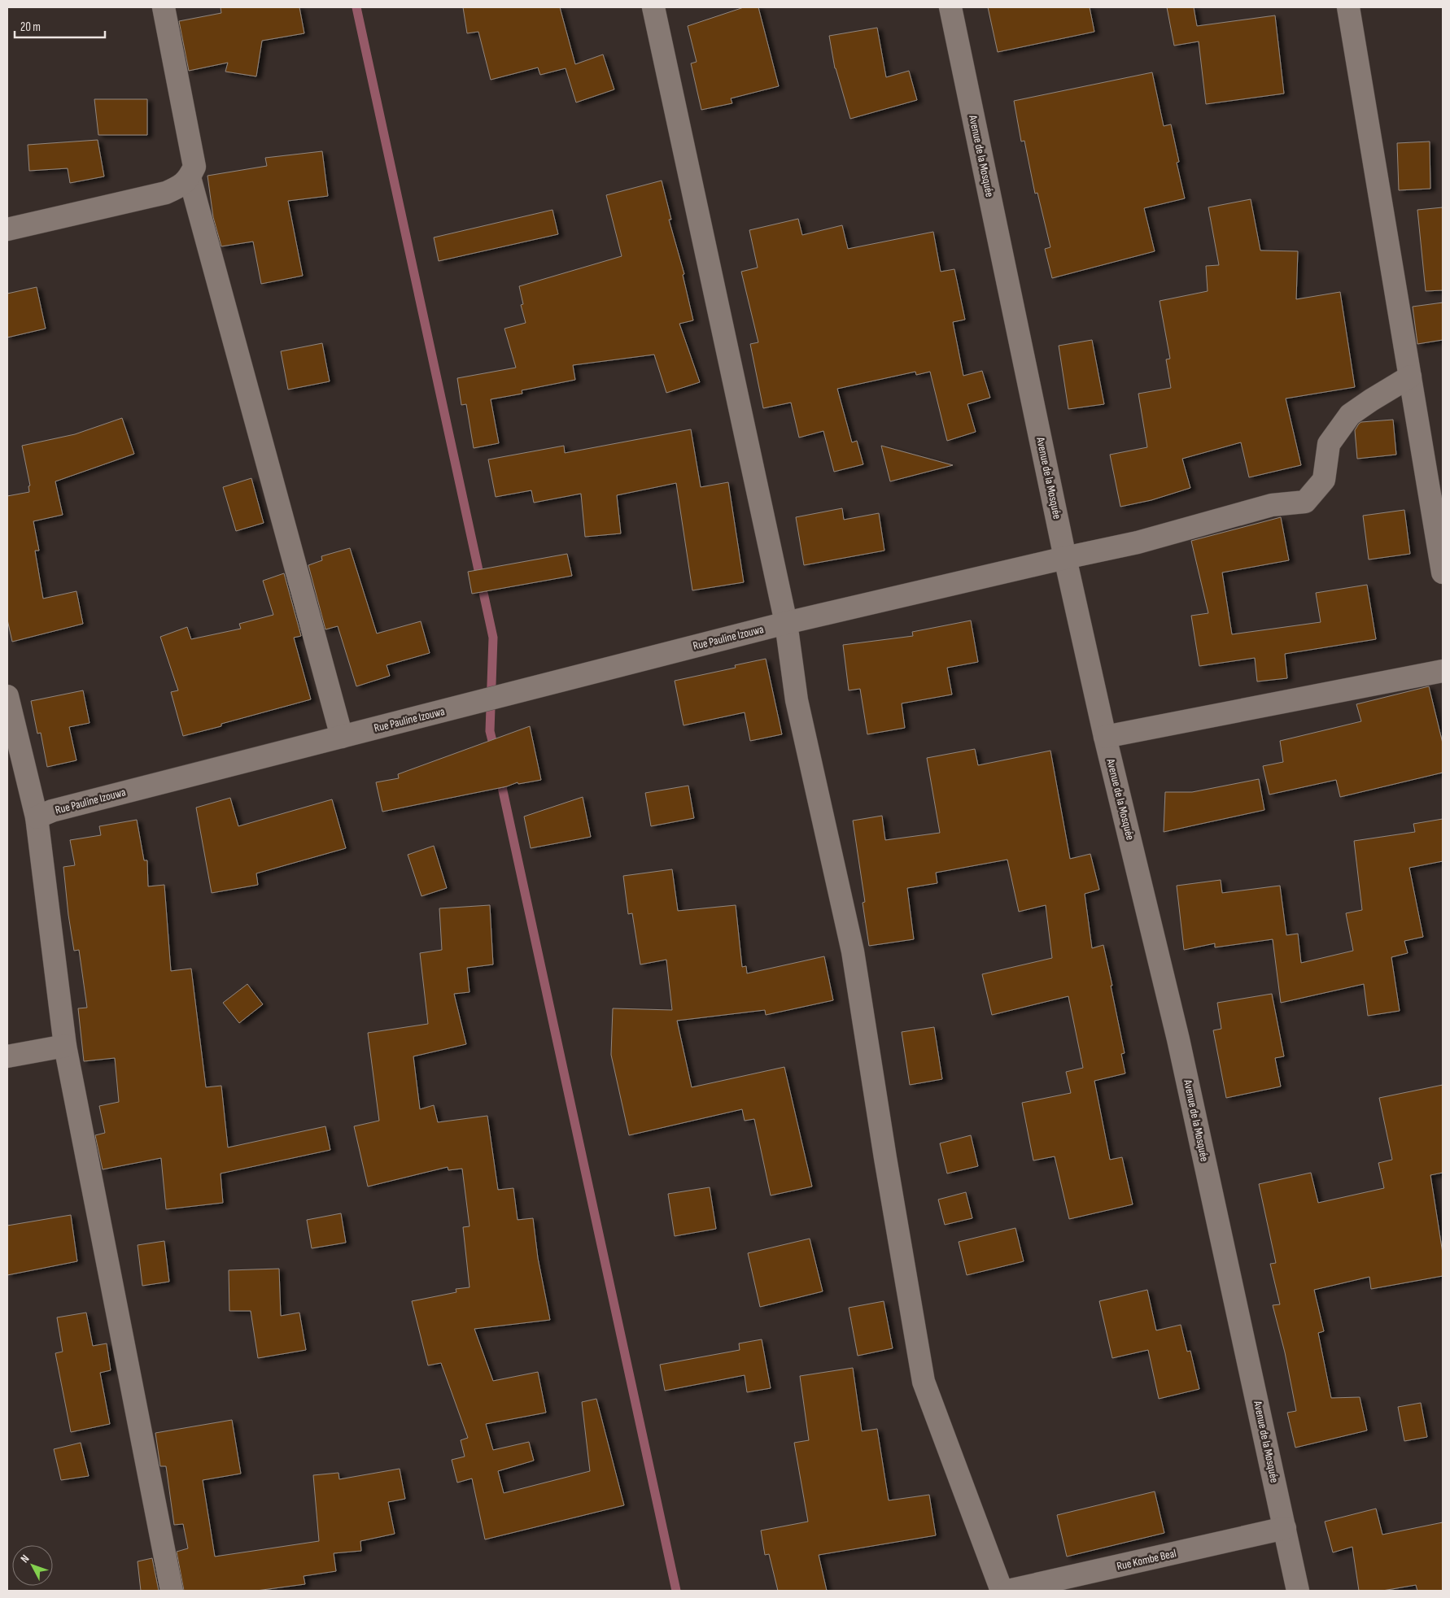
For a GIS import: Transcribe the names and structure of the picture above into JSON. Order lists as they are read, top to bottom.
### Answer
{
  "streets": {
    "street": ["Avenue de la Mosquée", "Rue Pauline Izouwa", "Rue Kombe Beal"]
  },
  "crossings": [
    ["Avenue de la Mosquée", "Rue Pauline Izouwa"],
    ["Avenue de la Mosquée", "Rue Kombe Beal"]
  ],
  "scale_bar": "20 m",
  "north": "top left"
}
